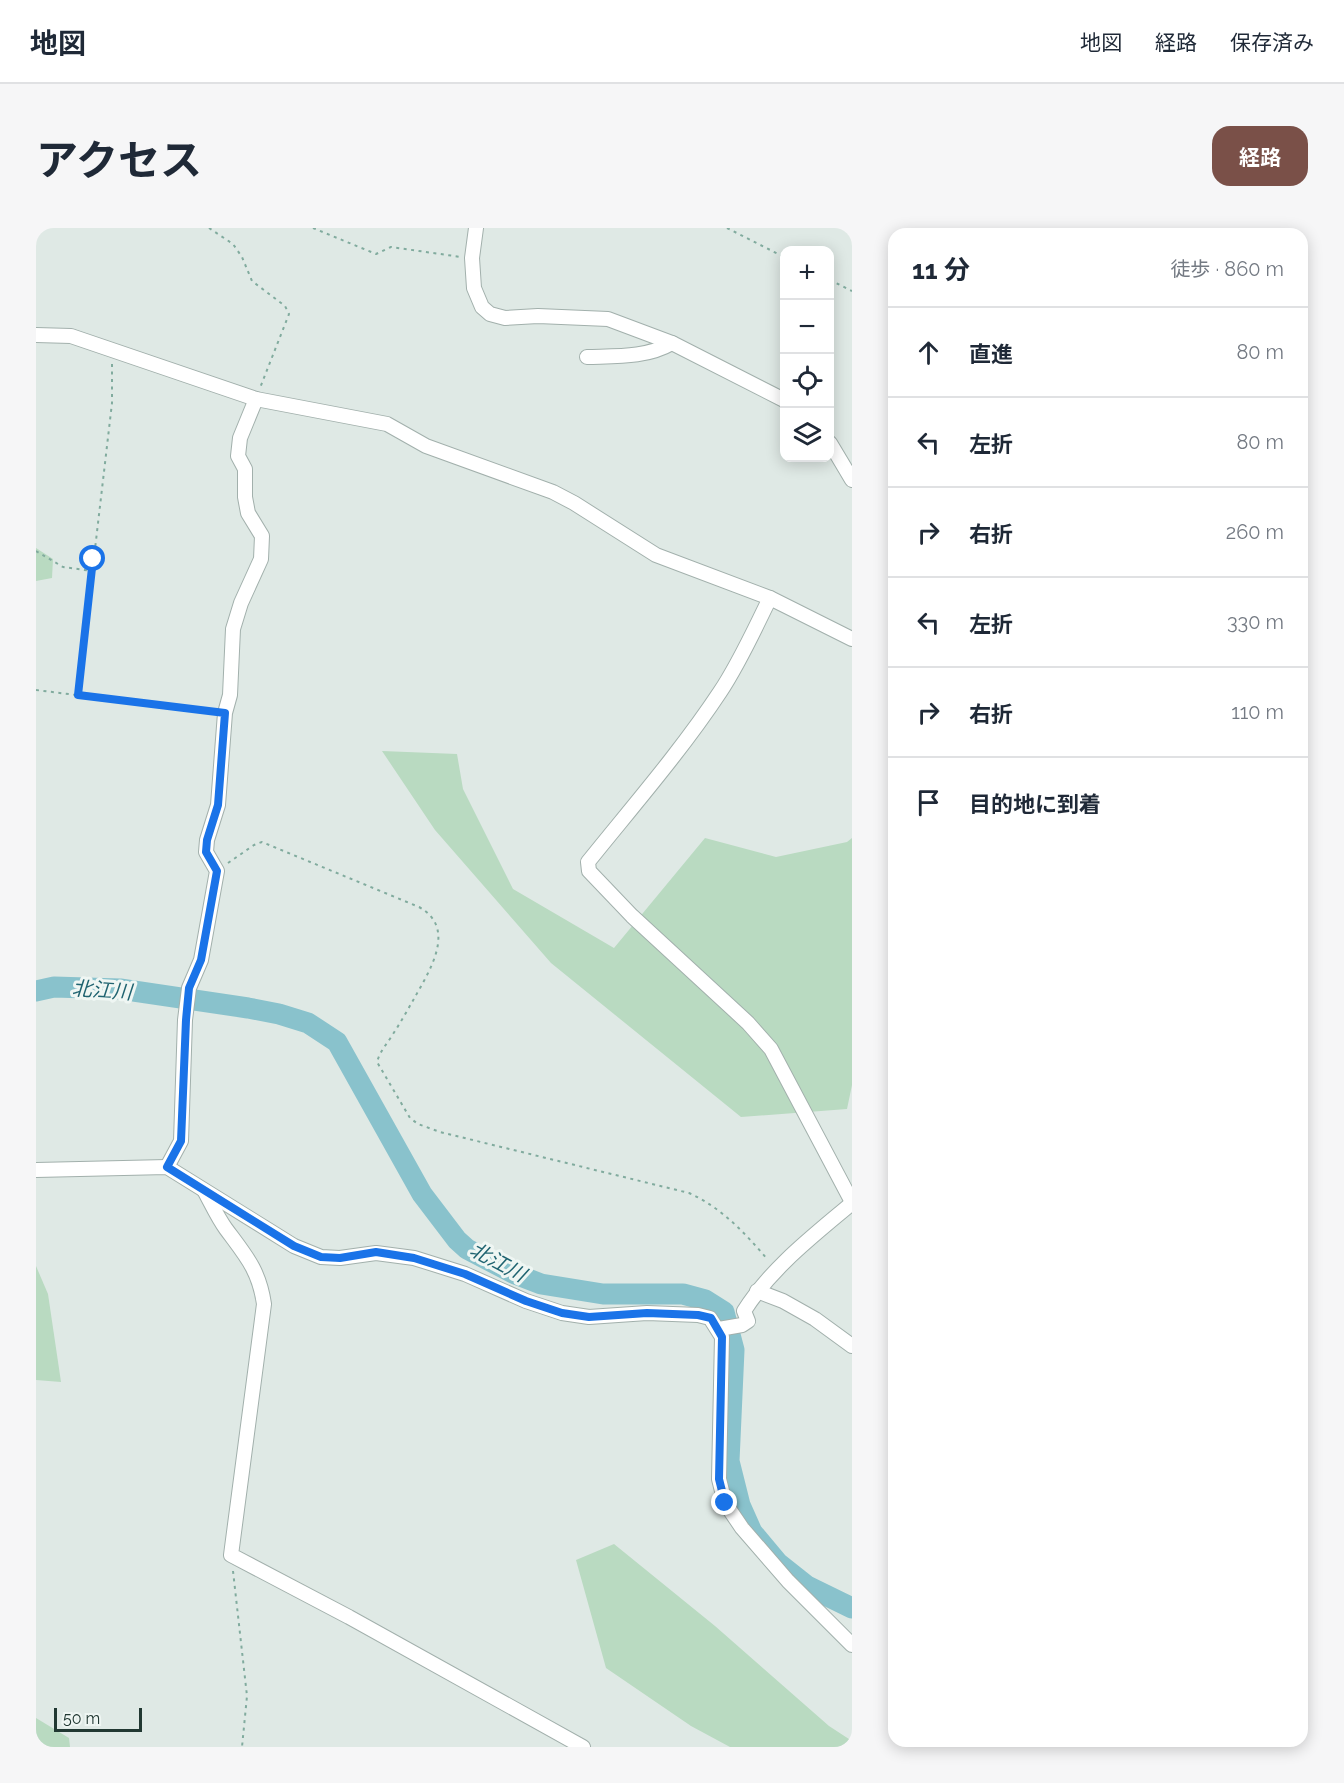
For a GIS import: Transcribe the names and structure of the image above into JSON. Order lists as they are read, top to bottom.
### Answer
{
  "water": ["北江川"],
  "scale_bar": "50 m",
  "page": {
    "header": "地図",
    "nav": ["地図", "経路", "保存済み"],
    "title": "アクセス",
    "buttons": "経路",
    "heading": ["11 分", "徒歩 · 860 m"],
    "map_buttons": ["+", "−"],
    "list": [
      ["直進", "80 m"],
      ["左折", "80 m"],
      ["右折", "260 m"],
      ["左折", "330 m"],
      ["右折", "110 m"],
      "目的地に到着"
    ],
    "scale": "50 m"
  }
}
